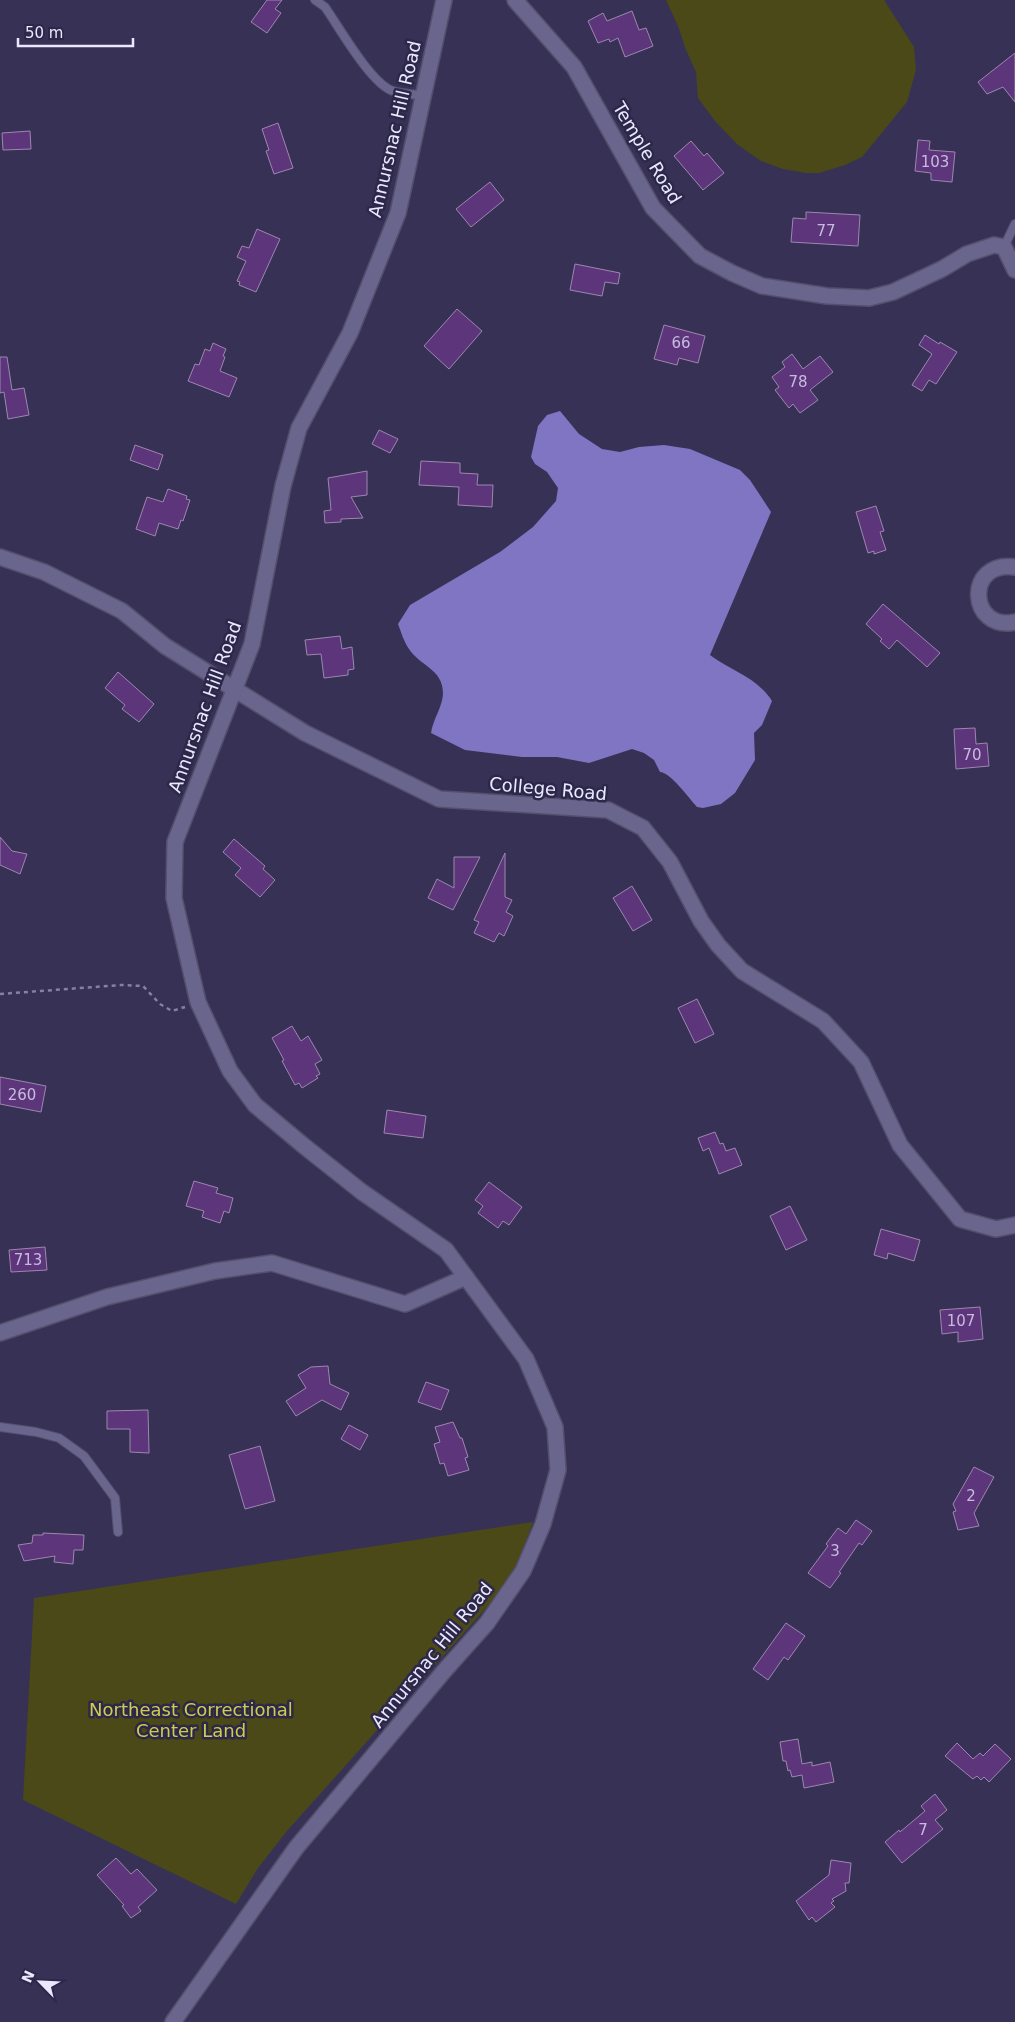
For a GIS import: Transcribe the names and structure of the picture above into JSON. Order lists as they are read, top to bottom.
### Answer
{
  "streets": {
    "street": ["Annursnac Hill Road", "Temple Road", "College Road"]
  },
  "crossings": [
    ["Annursnac Hill Road", "College Road"]
  ],
  "parks": ["Northeast Correctional Center Land"],
  "house_numbers": [
    "103",
    "77",
    "66",
    "78",
    "70",
    "260",
    "713",
    "107",
    "2",
    "3",
    "7"
  ],
  "scale_bar": "50 m",
  "north": "top left"
}
